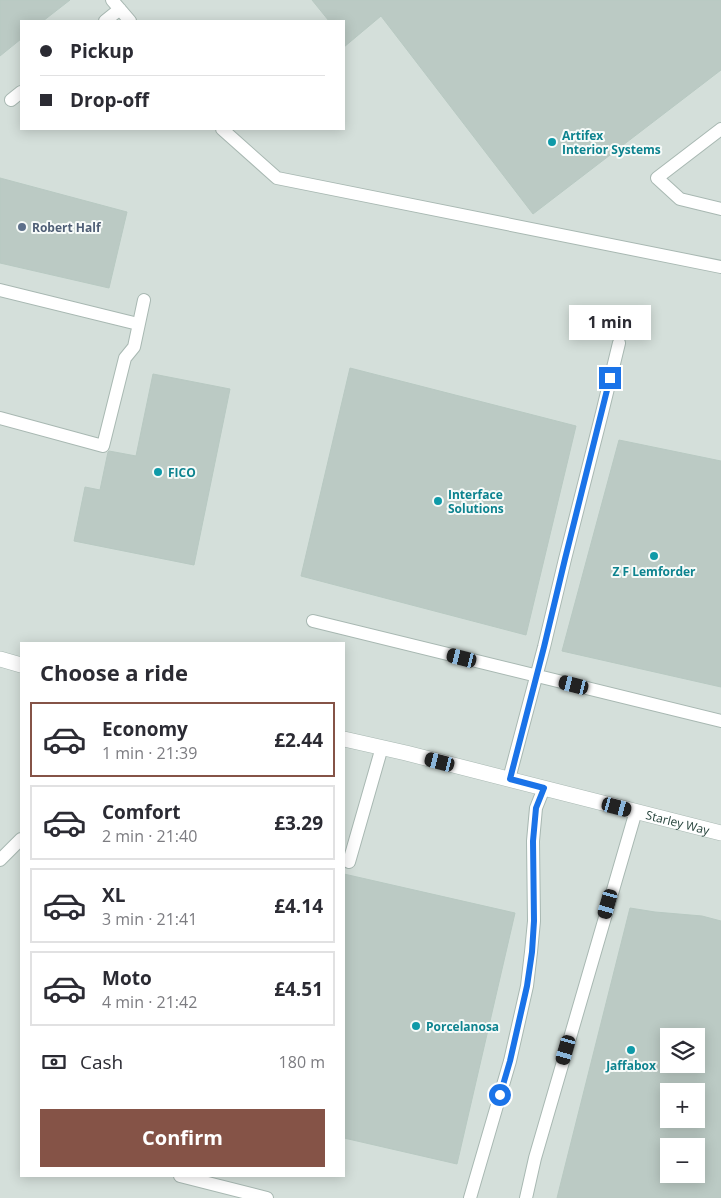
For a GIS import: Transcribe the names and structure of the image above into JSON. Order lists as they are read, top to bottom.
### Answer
{
  "streets": {
    "street": ["Starley Way"]
  },
  "places": [
    "Artifex Interior Systems",
    "Robert Half",
    "FICO",
    "Interface Solutions",
    "Z F Lemforder",
    "Porcelanosa",
    "Jaffabox"
  ],
  "page": {
    "banner": ["Pickup", "Drop-off"],
    "bubble": "1 min",
    "heading": "Choose a ride",
    "list": [
      {
        "name": "Economy",
        "note": "1 min · 21:39",
        "value": "£2.44"
      },
      {
        "name": "Comfort",
        "note": "2 min · 21:40",
        "value": "£3.29"
      },
      {
        "name": "XL",
        "note": "3 min · 21:41",
        "value": "£4.14"
      },
      {
        "name": "Moto",
        "note": "4 min · 21:42",
        "value": "£4.51"
      }
    ],
    "map_buttons": ["+", "−"],
    "pay": ["Cash", "180 m"],
    "buttons": "Confirm"
  }
}
